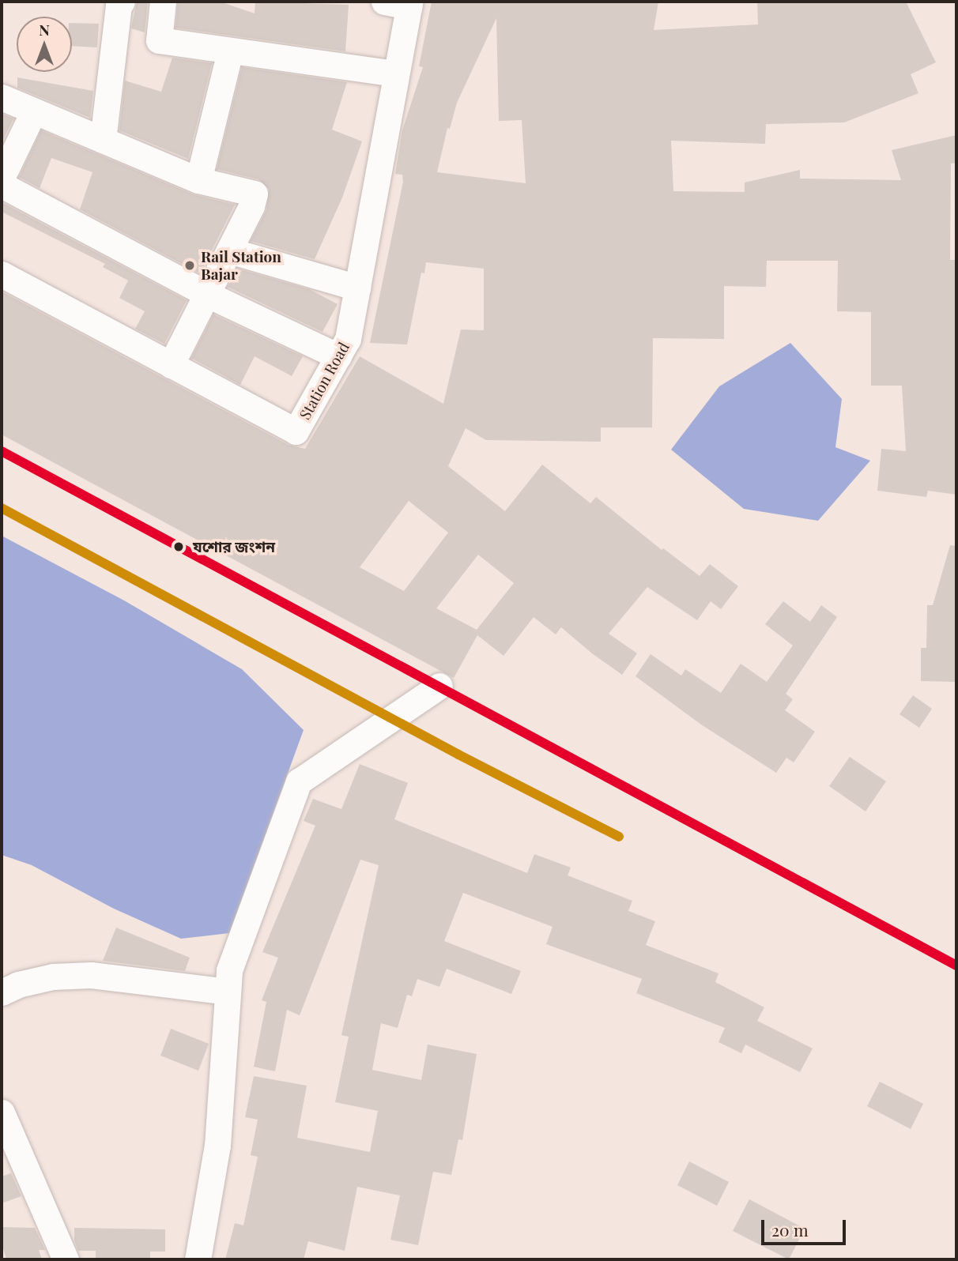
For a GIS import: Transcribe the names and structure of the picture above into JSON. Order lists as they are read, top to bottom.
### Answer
{
  "streets": {
    "street": ["Station Road"]
  },
  "places": ["Rail Station Bajar", "যশোর জংশন"],
  "scale_bar": "20 m",
  "north": "top"
}
